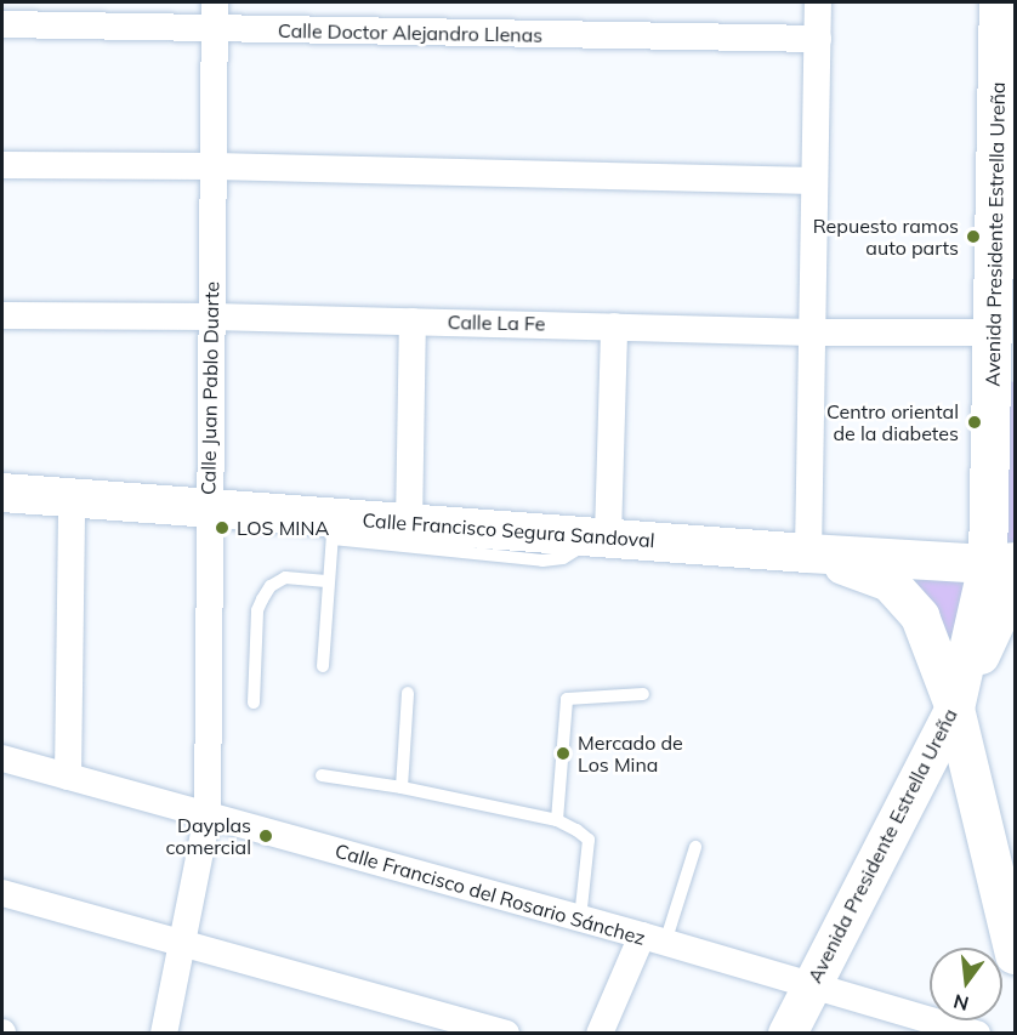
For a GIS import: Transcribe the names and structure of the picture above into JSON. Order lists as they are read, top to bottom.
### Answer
{
  "streets": {
    "main road": ["Avenida Presidente Estrella Ureña", "Calle Francisco Segura Sandoval"],
    "street": [
      "Calle Doctor Alejandro Llenas",
      "Calle La Fe",
      "Calle Juan Pablo Duarte",
      "Calle Francisco del Rosario Sánchez"
    ]
  },
  "crossings": [
    ["Calle Doctor Alejandro Llenas", "Calle Juan Pablo Duarte"],
    ["Avenida Presidente Estrella Ureña", "Calle La Fe"],
    ["Avenida Presidente Estrella Ureña", "Calle Francisco Segura Sandoval"],
    ["Avenida Presidente Estrella Ureña", "Calle Francisco del Rosario Sánchez"],
    ["Calle La Fe", "Calle Juan Pablo Duarte"],
    ["Calle Juan Pablo Duarte", "Calle Francisco Segura Sandoval"],
    ["Calle Juan Pablo Duarte", "Calle Francisco del Rosario Sánchez"]
  ],
  "places": [
    "Repuesto ramos auto parts",
    "Centro oriental de la diabetes",
    "LOS MINA",
    "Mercado de Los Mina",
    "Dayplas comercial"
  ],
  "north": "bottom"
}
